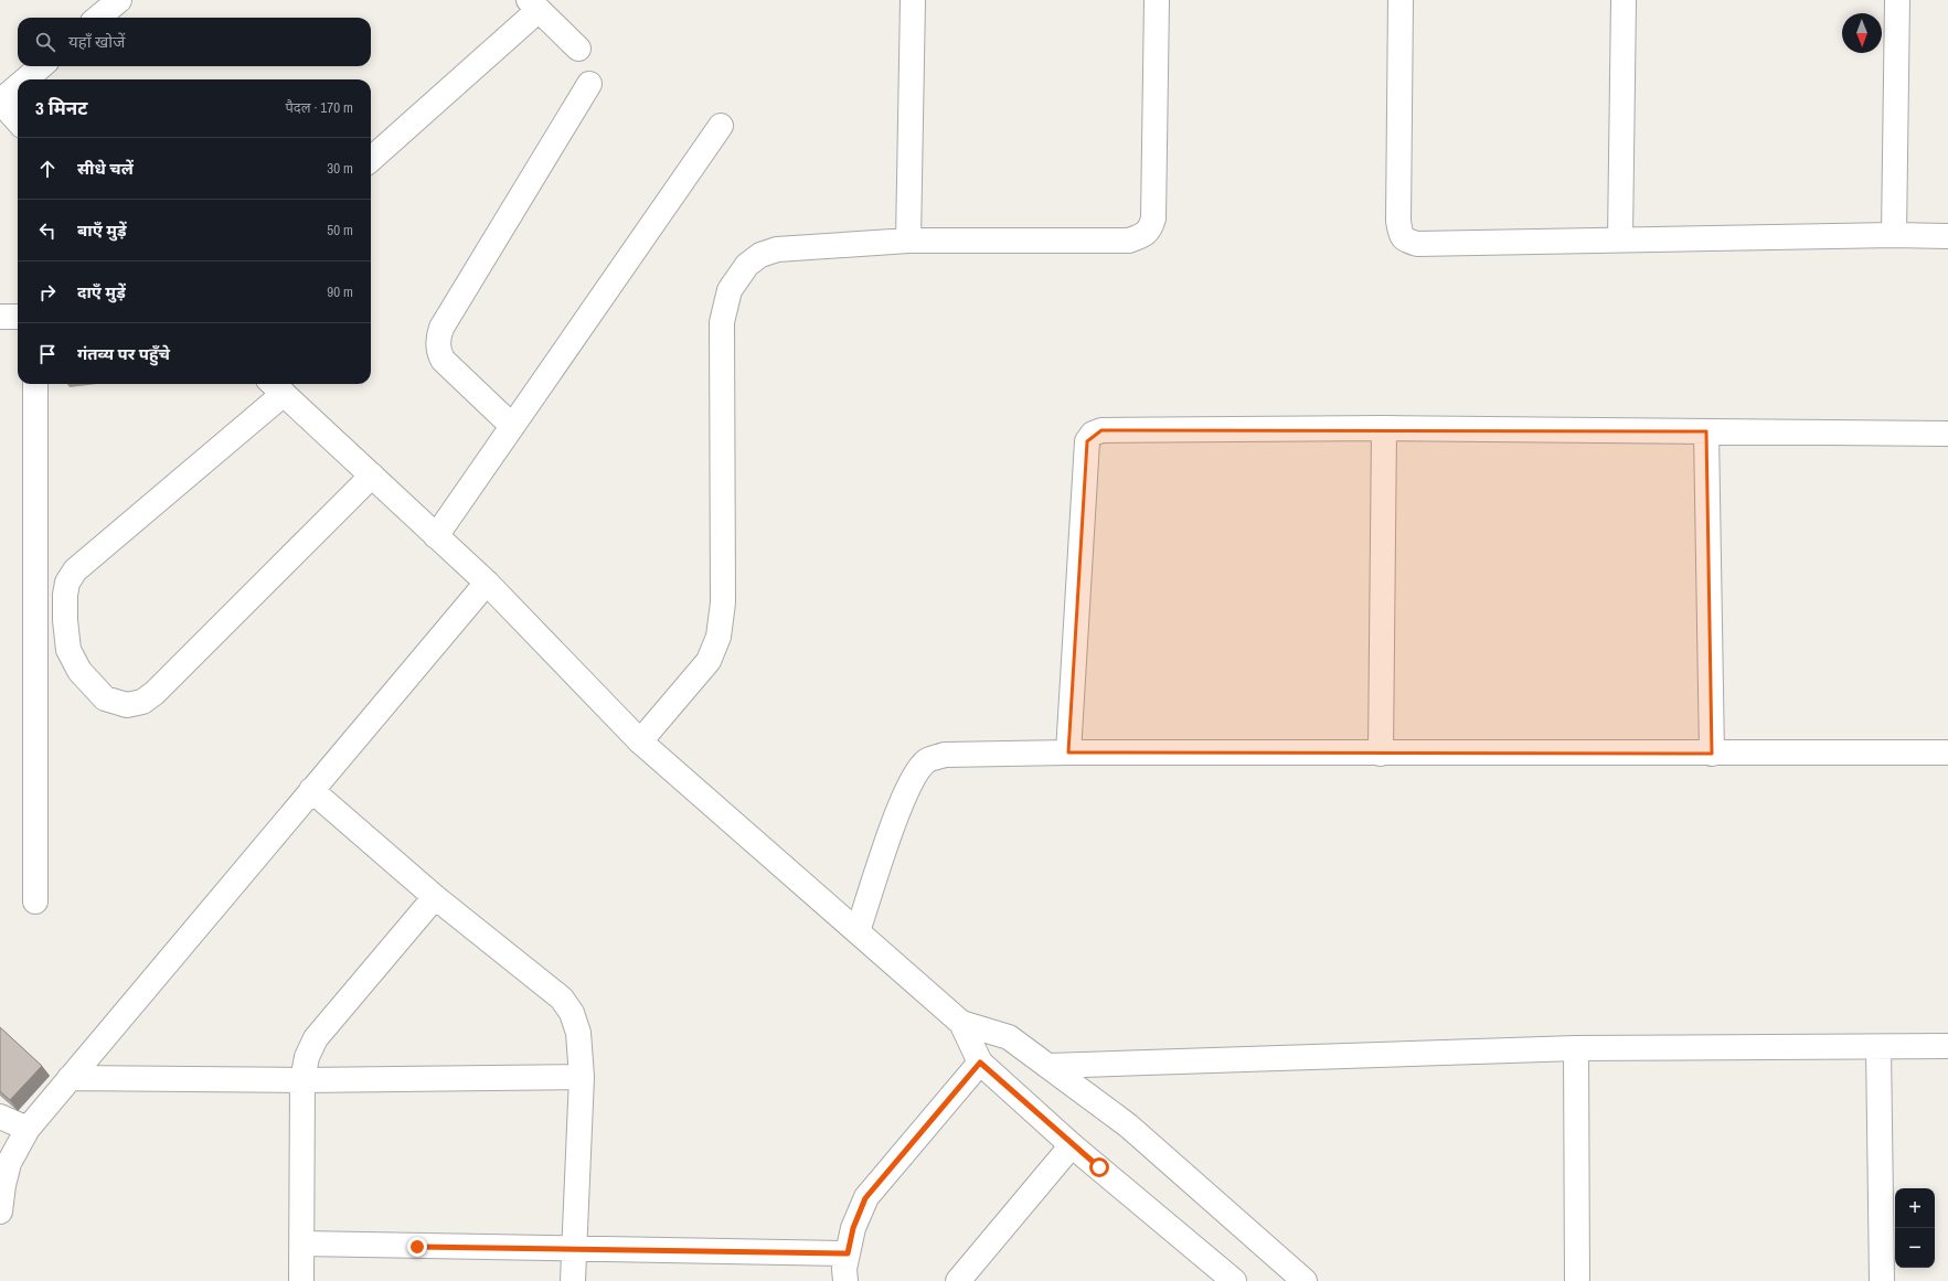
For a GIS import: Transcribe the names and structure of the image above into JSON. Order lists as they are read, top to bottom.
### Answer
{
  "north": "bottom",
  "page": {
    "search": "यहाँ खोजें",
    "heading": ["3 मिनट", "पैदल · 170 m"],
    "list": [
      ["सीधे चलें", "30 m"],
      ["बाएँ मुड़ें", "50 m"],
      ["दाएँ मुड़ें", "90 m"],
      "गंतव्य पर पहुँचे"
    ],
    "map_buttons": ["+", "−"]
  }
}
